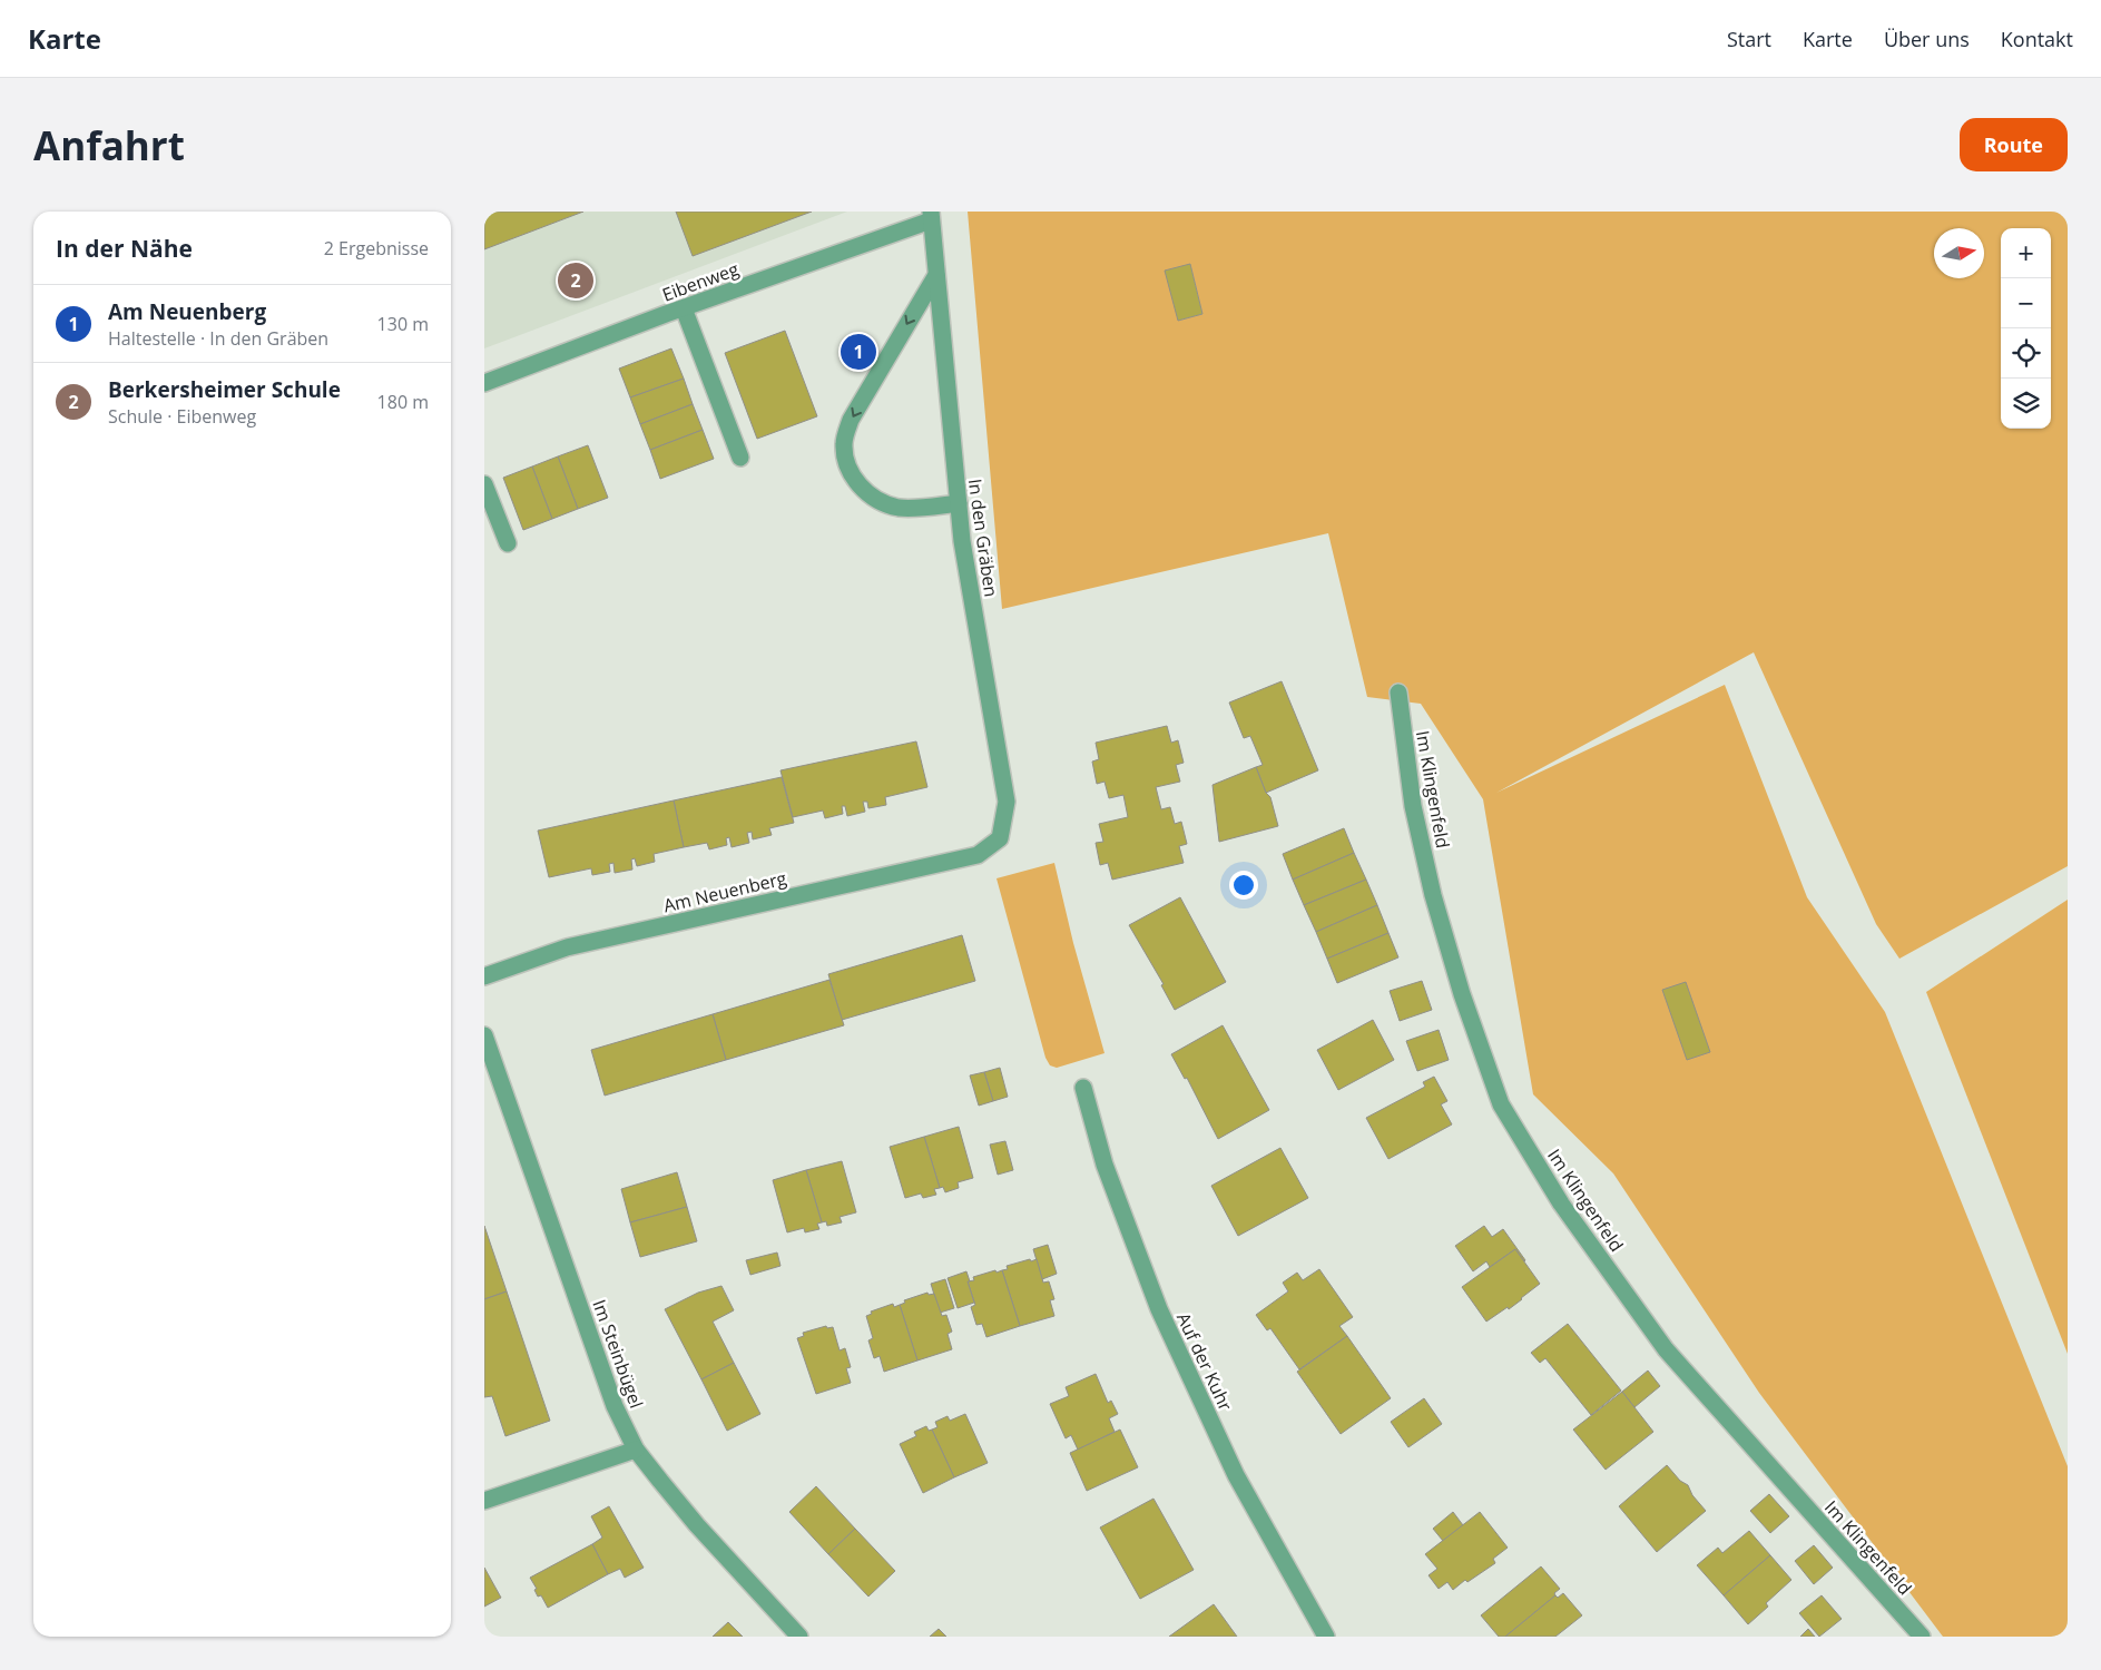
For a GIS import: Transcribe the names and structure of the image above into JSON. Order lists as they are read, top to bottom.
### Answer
{
  "streets": {
    "street": [
      "Eibenweg",
      "In den Gräben",
      "Im Klingenfeld",
      "Am Neuenberg",
      "Im Steinbügel",
      "Auf der Kuhr"
    ]
  },
  "crossings": [
    ["Eibenweg", "In den Gräben"],
    ["In den Gräben", "Am Neuenberg"]
  ],
  "north": "right",
  "page": {
    "header": "Karte",
    "nav": [
      "Start",
      "Karte",
      "Über uns",
      "Kontakt"
    ],
    "buttons": "Route",
    "title": "Anfahrt",
    "heading": ["In der Nähe", "2 Ergebnisse"],
    "map_buttons": ["+", "−"],
    "pins": ["2", "1"],
    "list": [
      {
        "mark": "1",
        "name": "Am Neuenberg",
        "note": "Haltestelle · In den Gräben",
        "value": "130 m"
      },
      {
        "mark": "2",
        "name": "Berkersheimer Schule",
        "note": "Schule · Eibenweg",
        "value": "180 m"
      }
    ]
  }
}
